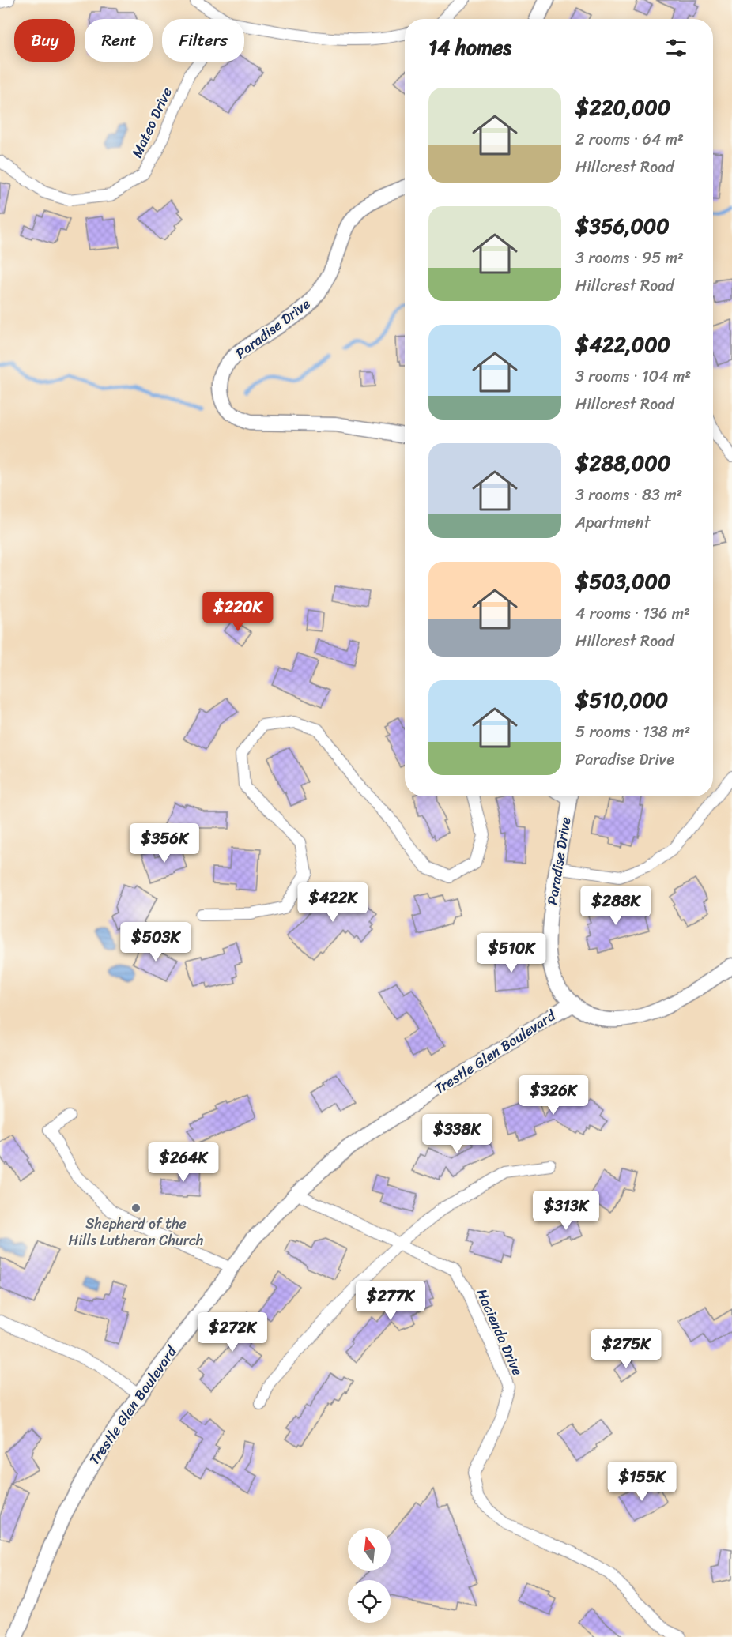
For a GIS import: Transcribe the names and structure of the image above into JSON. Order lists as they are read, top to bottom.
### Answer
{
  "streets": {
    "street": [
      "Mateo Drive",
      "Paradise Drive",
      "Trestle Glen Boulevard",
      "Hacienda Drive"
    ]
  },
  "crossings": [
    ["Paradise Drive", "Trestle Glen Boulevard"],
    ["Trestle Glen Boulevard", "Hacienda Drive"]
  ],
  "places": ["Shepherd of the Hills Lutheran Church"],
  "north": "top",
  "page": {
    "chip": ["Buy", "Rent", "Filters"],
    "heading": "14 homes",
    "list": [
      {
        "name": "$220,000",
        "note": "2 rooms · 64 m² · Hillcrest Road"
      },
      {
        "name": "$356,000",
        "note": "3 rooms · 95 m² · Hillcrest Road"
      },
      {
        "name": "$422,000",
        "note": "3 rooms · 104 m² · Hillcrest Road"
      },
      {
        "name": "$288,000",
        "note": "3 rooms · 83 m² · Apartment"
      },
      {
        "name": "$503,000",
        "note": "4 rooms · 136 m² · Hillcrest Road"
      },
      {
        "name": "$510,000",
        "note": "5 rooms · 138 m² · Paradise Drive"
      }
    ],
    "price": [
      "$220K",
      "$356K",
      "$422K",
      "$288K",
      "$503K",
      "$510K",
      "$326K",
      "$338K",
      "$264K",
      "$313K",
      "$277K",
      "$272K",
      "$275K",
      "$155K"
    ]
  }
}
